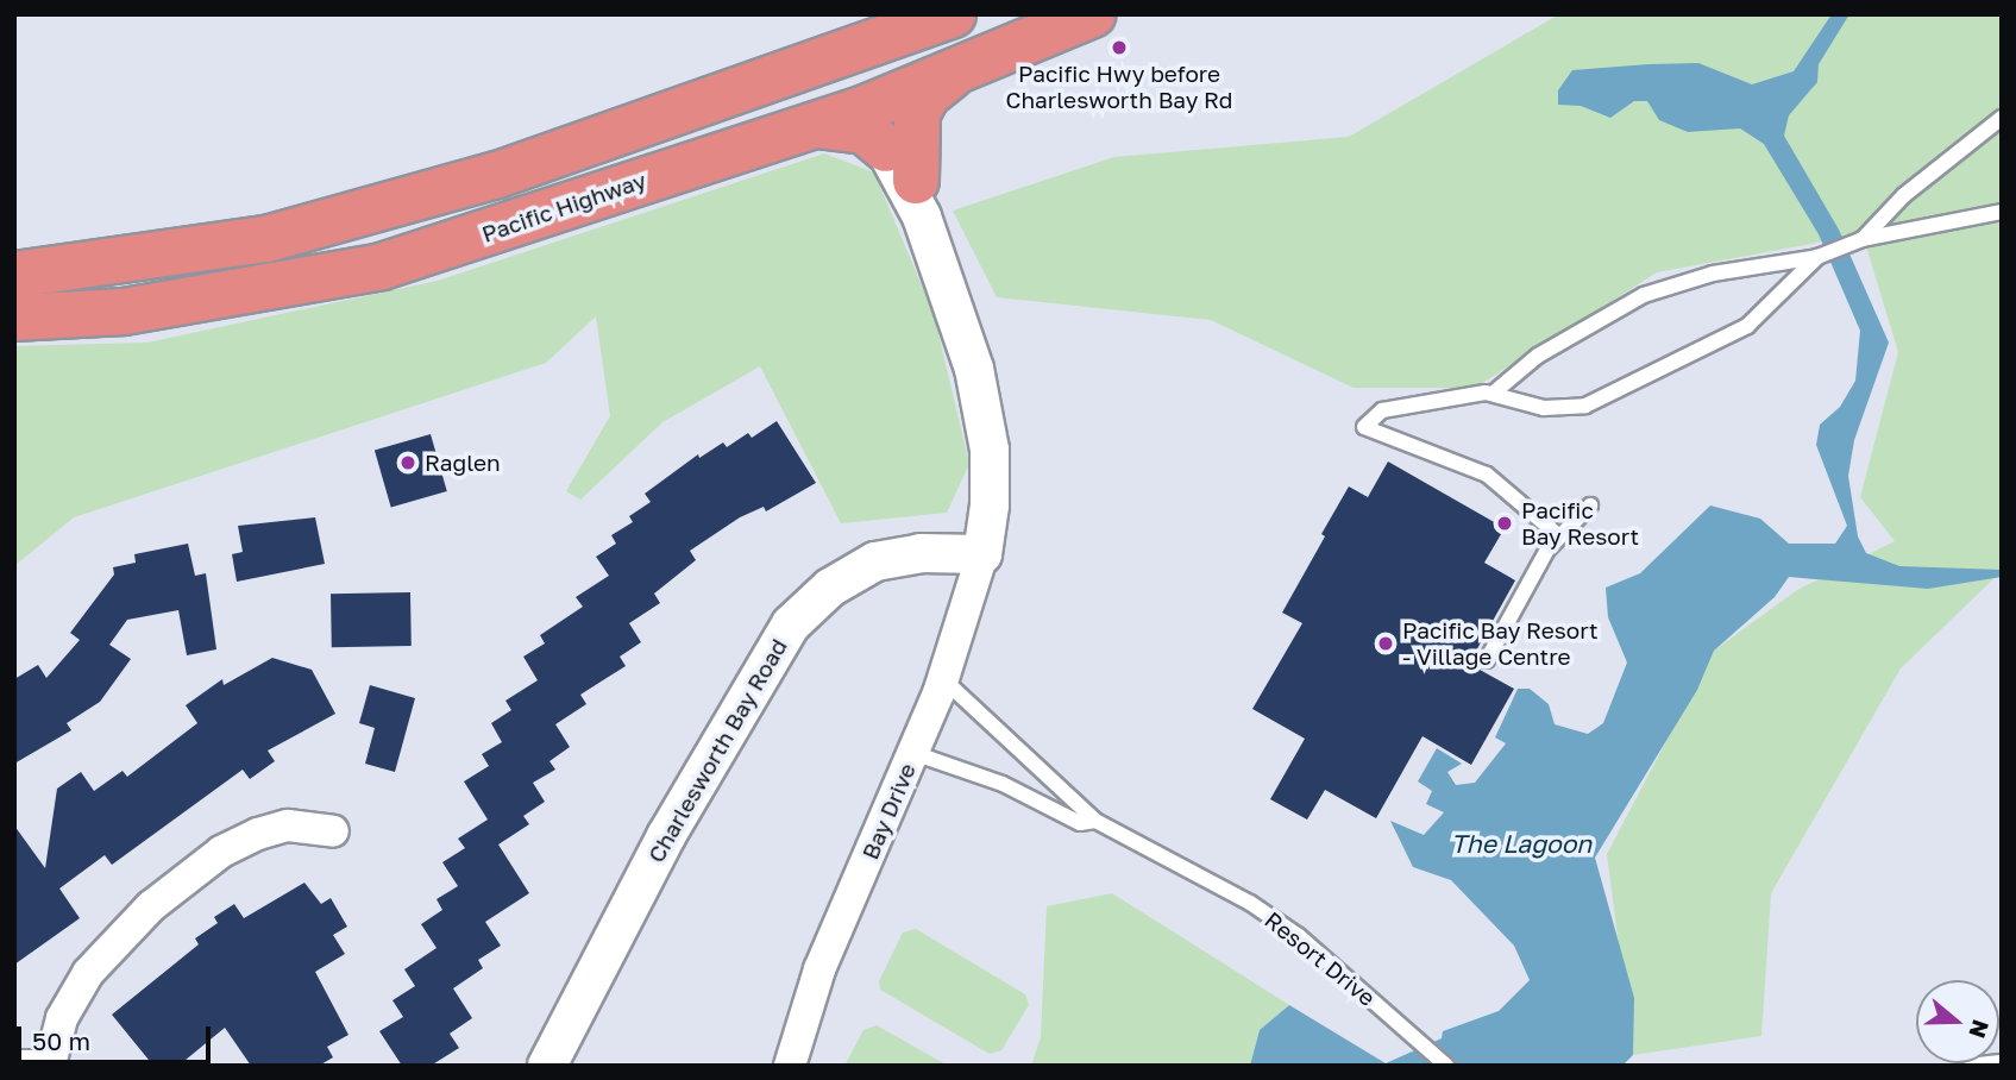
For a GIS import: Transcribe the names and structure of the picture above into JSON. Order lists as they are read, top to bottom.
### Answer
{
  "streets": {
    "highway": ["Pacific Highway"],
    "street": ["Charlesworth Bay Road", "Bay Drive"],
    "lane": ["Resort Drive"]
  },
  "crossings": [
    ["Charlesworth Bay Road", "Bay Drive"],
    ["Bay Drive", "Resort Drive"]
  ],
  "water": ["The Lagoon"],
  "places": [
    "Pacific Hwy before Charlesworth Bay Rd",
    "Raglen",
    "Pacific Bay Resort",
    "Pacific Bay Resort - Village Centre"
  ],
  "scale_bar": "50 m",
  "north": "right"
}
